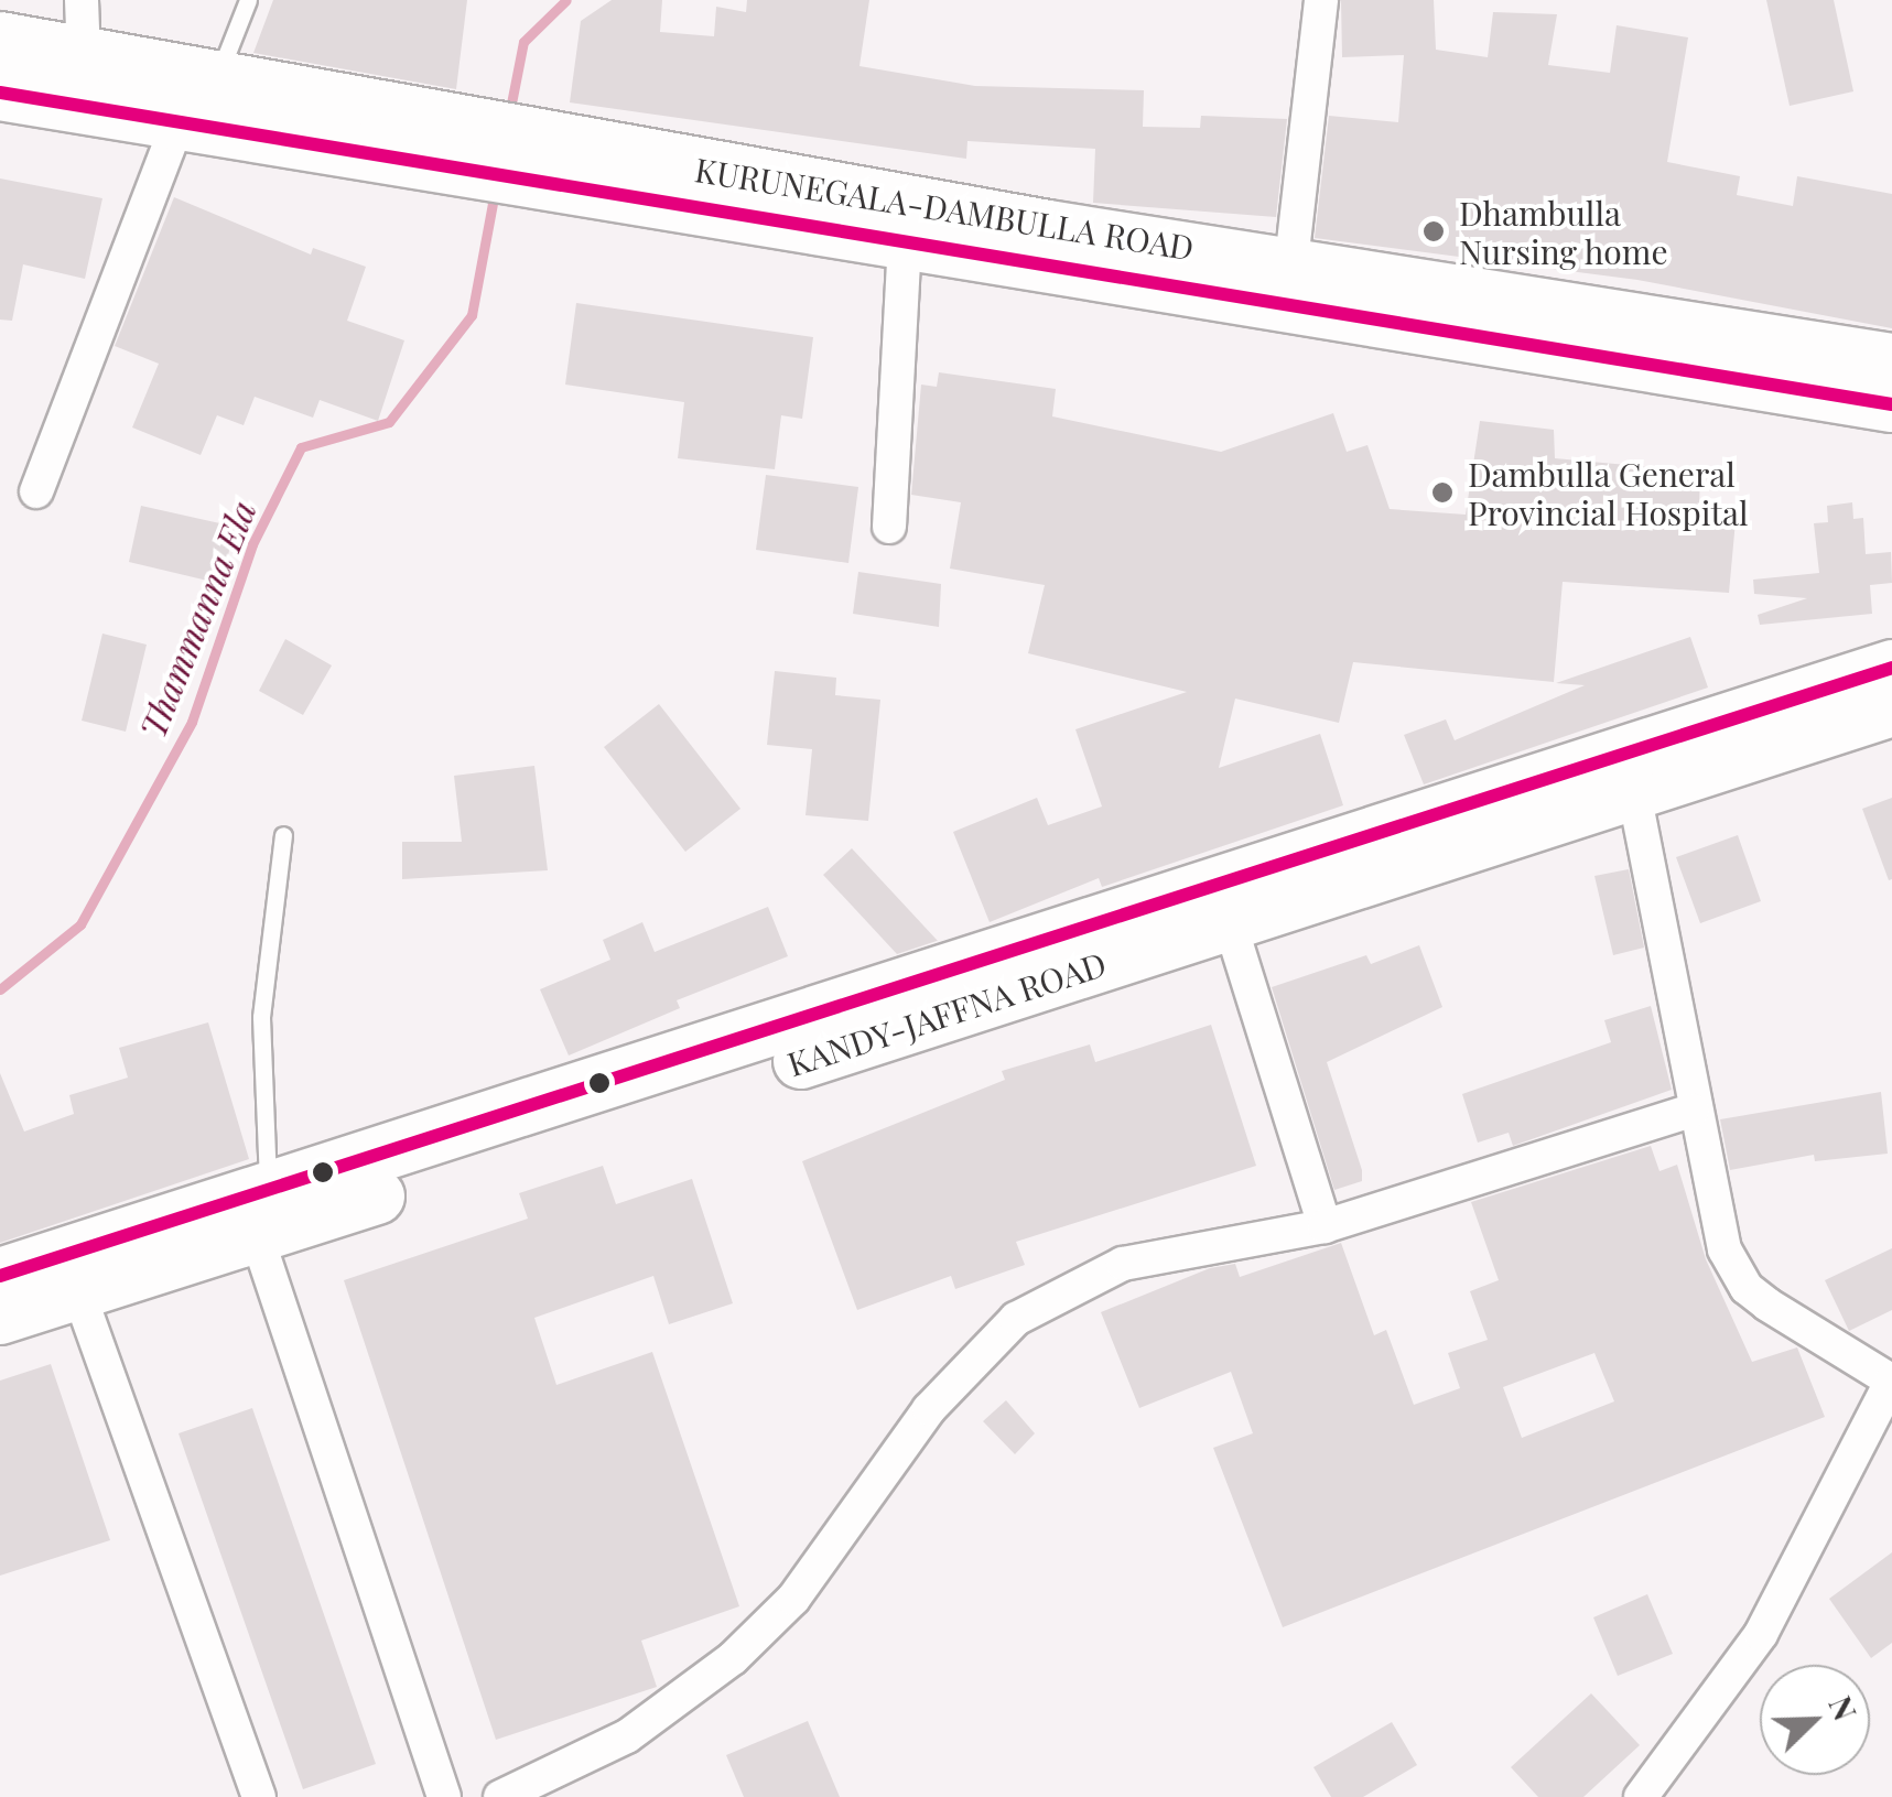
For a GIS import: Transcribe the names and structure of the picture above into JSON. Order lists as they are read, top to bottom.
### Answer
{
  "streets": {
    "highway": ["KURUNEGALA-DAMBULLA ROAD", "KANDY-JAFFNA ROAD"]
  },
  "water": ["Thammanna Ela"],
  "places": ["Dhambulla Nursing home", "Dambulla General Provincial Hospital"],
  "north": "top right"
}
